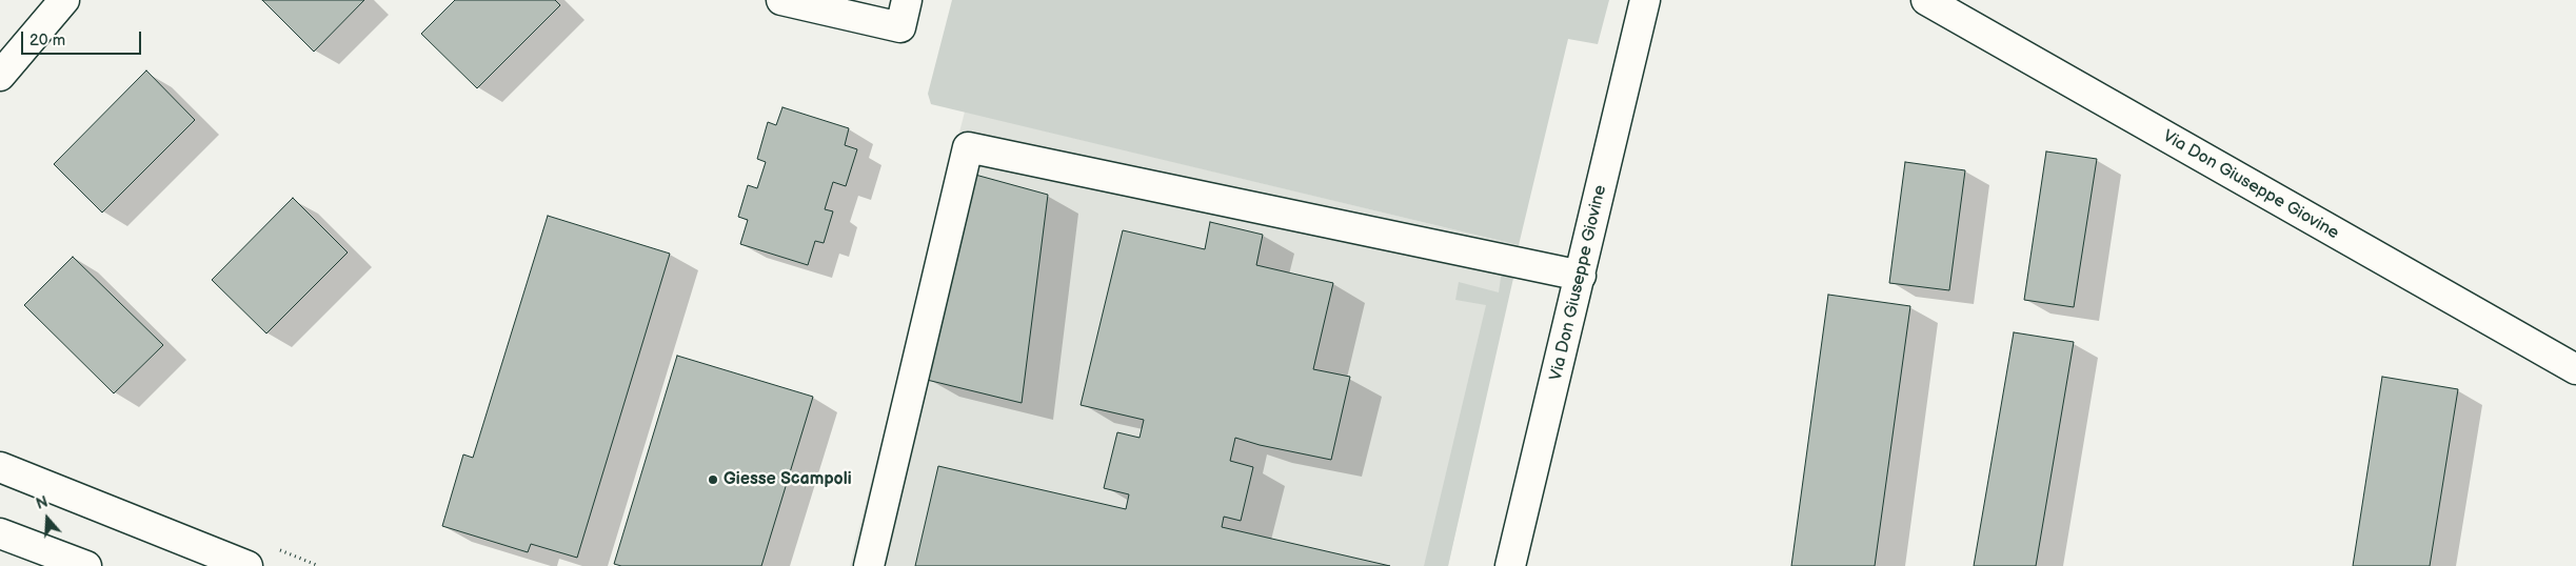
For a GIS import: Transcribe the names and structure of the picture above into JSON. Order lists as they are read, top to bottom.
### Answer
{
  "streets": {
    "street": ["Via Don Giuseppe Giovine"]
  },
  "places": ["Giesse Scampoli"],
  "scale_bar": "20 m",
  "north": "top"
}
